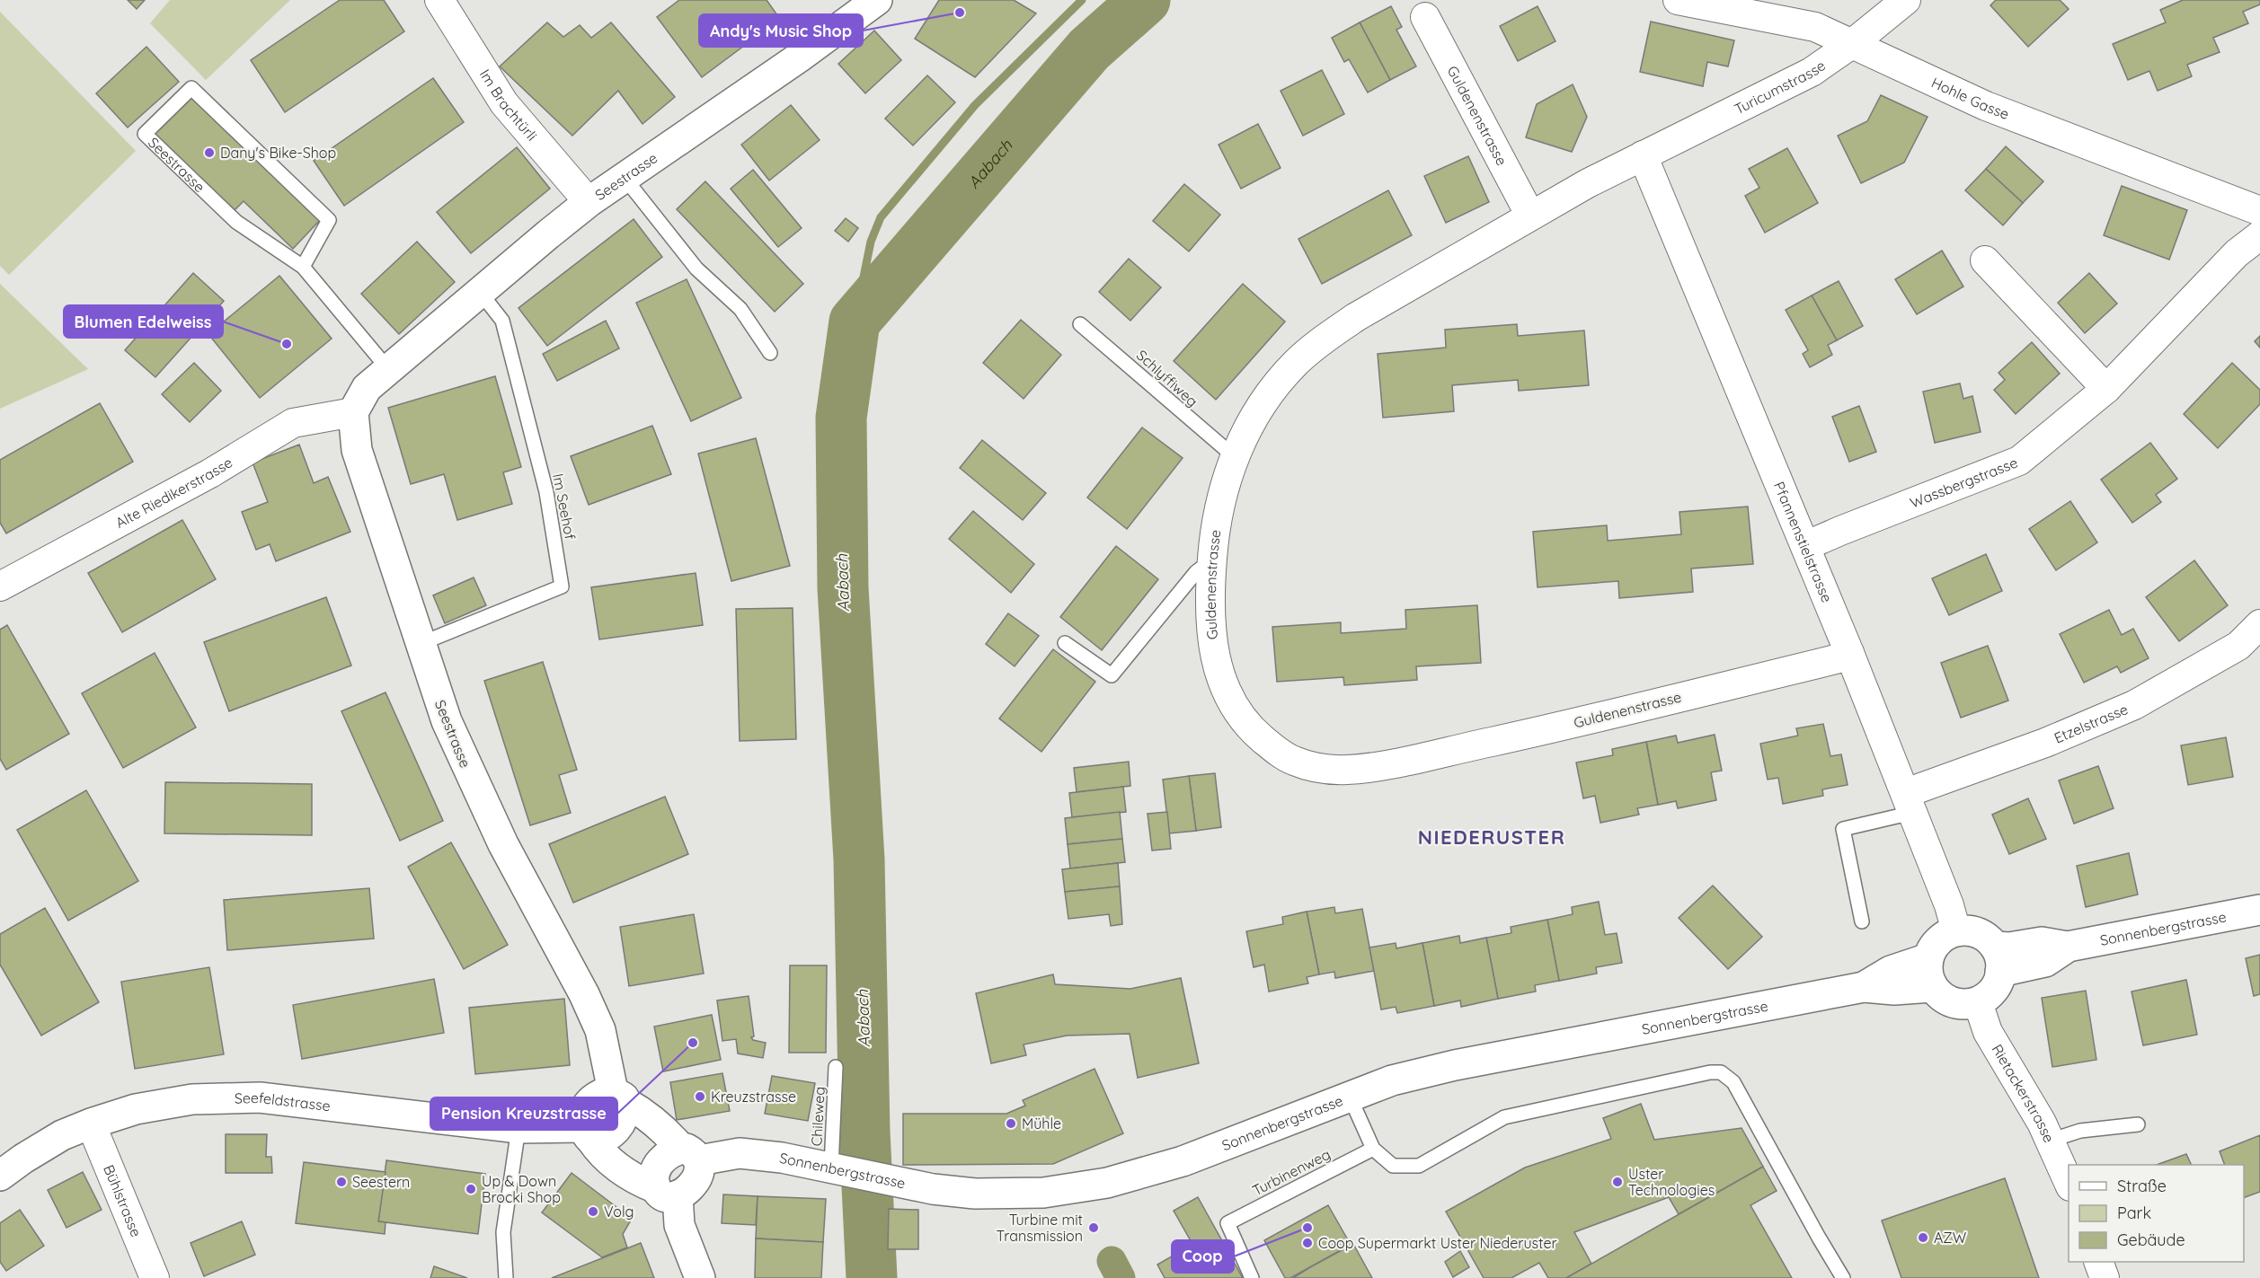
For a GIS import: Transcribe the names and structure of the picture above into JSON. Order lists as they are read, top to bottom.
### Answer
{
  "streets": {
    "street": [
      "Turicumstrasse",
      "Hohle Gasse",
      "Im Brachtürli",
      "Guldenenstrasse",
      "Seestrasse",
      "Wassbergstrasse",
      "Alte Riedikerstrasse",
      "Pfannenstielstrasse",
      "Etzelstrasse",
      "Sonnenbergstrasse",
      "Rietackerstrasse",
      "Seefeldstrasse",
      "Bühlstrasse"
    ],
    "lane": [
      "Schlyffiweg",
      "Im Seehof",
      "Chileweg",
      "Turbinenweg"
    ]
  },
  "crossings": [
    ["Turicumstrasse", "Hohle Gasse"],
    ["Turicumstrasse", "Guldenenstrasse"],
    ["Turicumstrasse", "Pfannenstielstrasse"],
    ["Im Brachtürli", "Seestrasse"],
    ["Guldenenstrasse", "Schlyffiweg"],
    ["Guldenenstrasse", "Pfannenstielstrasse"],
    ["Seestrasse", "Alte Riedikerstrasse"],
    ["Seestrasse", "Im Seehof"],
    ["Wassbergstrasse", "Pfannenstielstrasse"],
    ["Pfannenstielstrasse", "Etzelstrasse"],
    ["Pfannenstielstrasse", "Sonnenbergstrasse"],
    ["Pfannenstielstrasse", "Rietackerstrasse"],
    ["Sonnenbergstrasse", "Rietackerstrasse"],
    ["Sonnenbergstrasse", "Chileweg"],
    ["Seefeldstrasse", "Bühlstrasse"]
  ],
  "districts": ["NIEDERUSTER"],
  "water": ["Aabach"],
  "places": [
    "Andy's Music Shop",
    "Dany's Bike-Shop",
    "Blumen Edelweiss",
    "Pension Kreuzstrasse",
    "Kreuzstrasse",
    "Mühle",
    "Seestern",
    "Uster Technologies",
    "Up & Down Brocki Shop",
    "Volg",
    "Turbine mit Transmission",
    "Coop",
    "AZW",
    "Coop Supermarkt Uster Niederuster"
  ],
  "legend": ["Straße", "Park", "Gebäude"]
}
